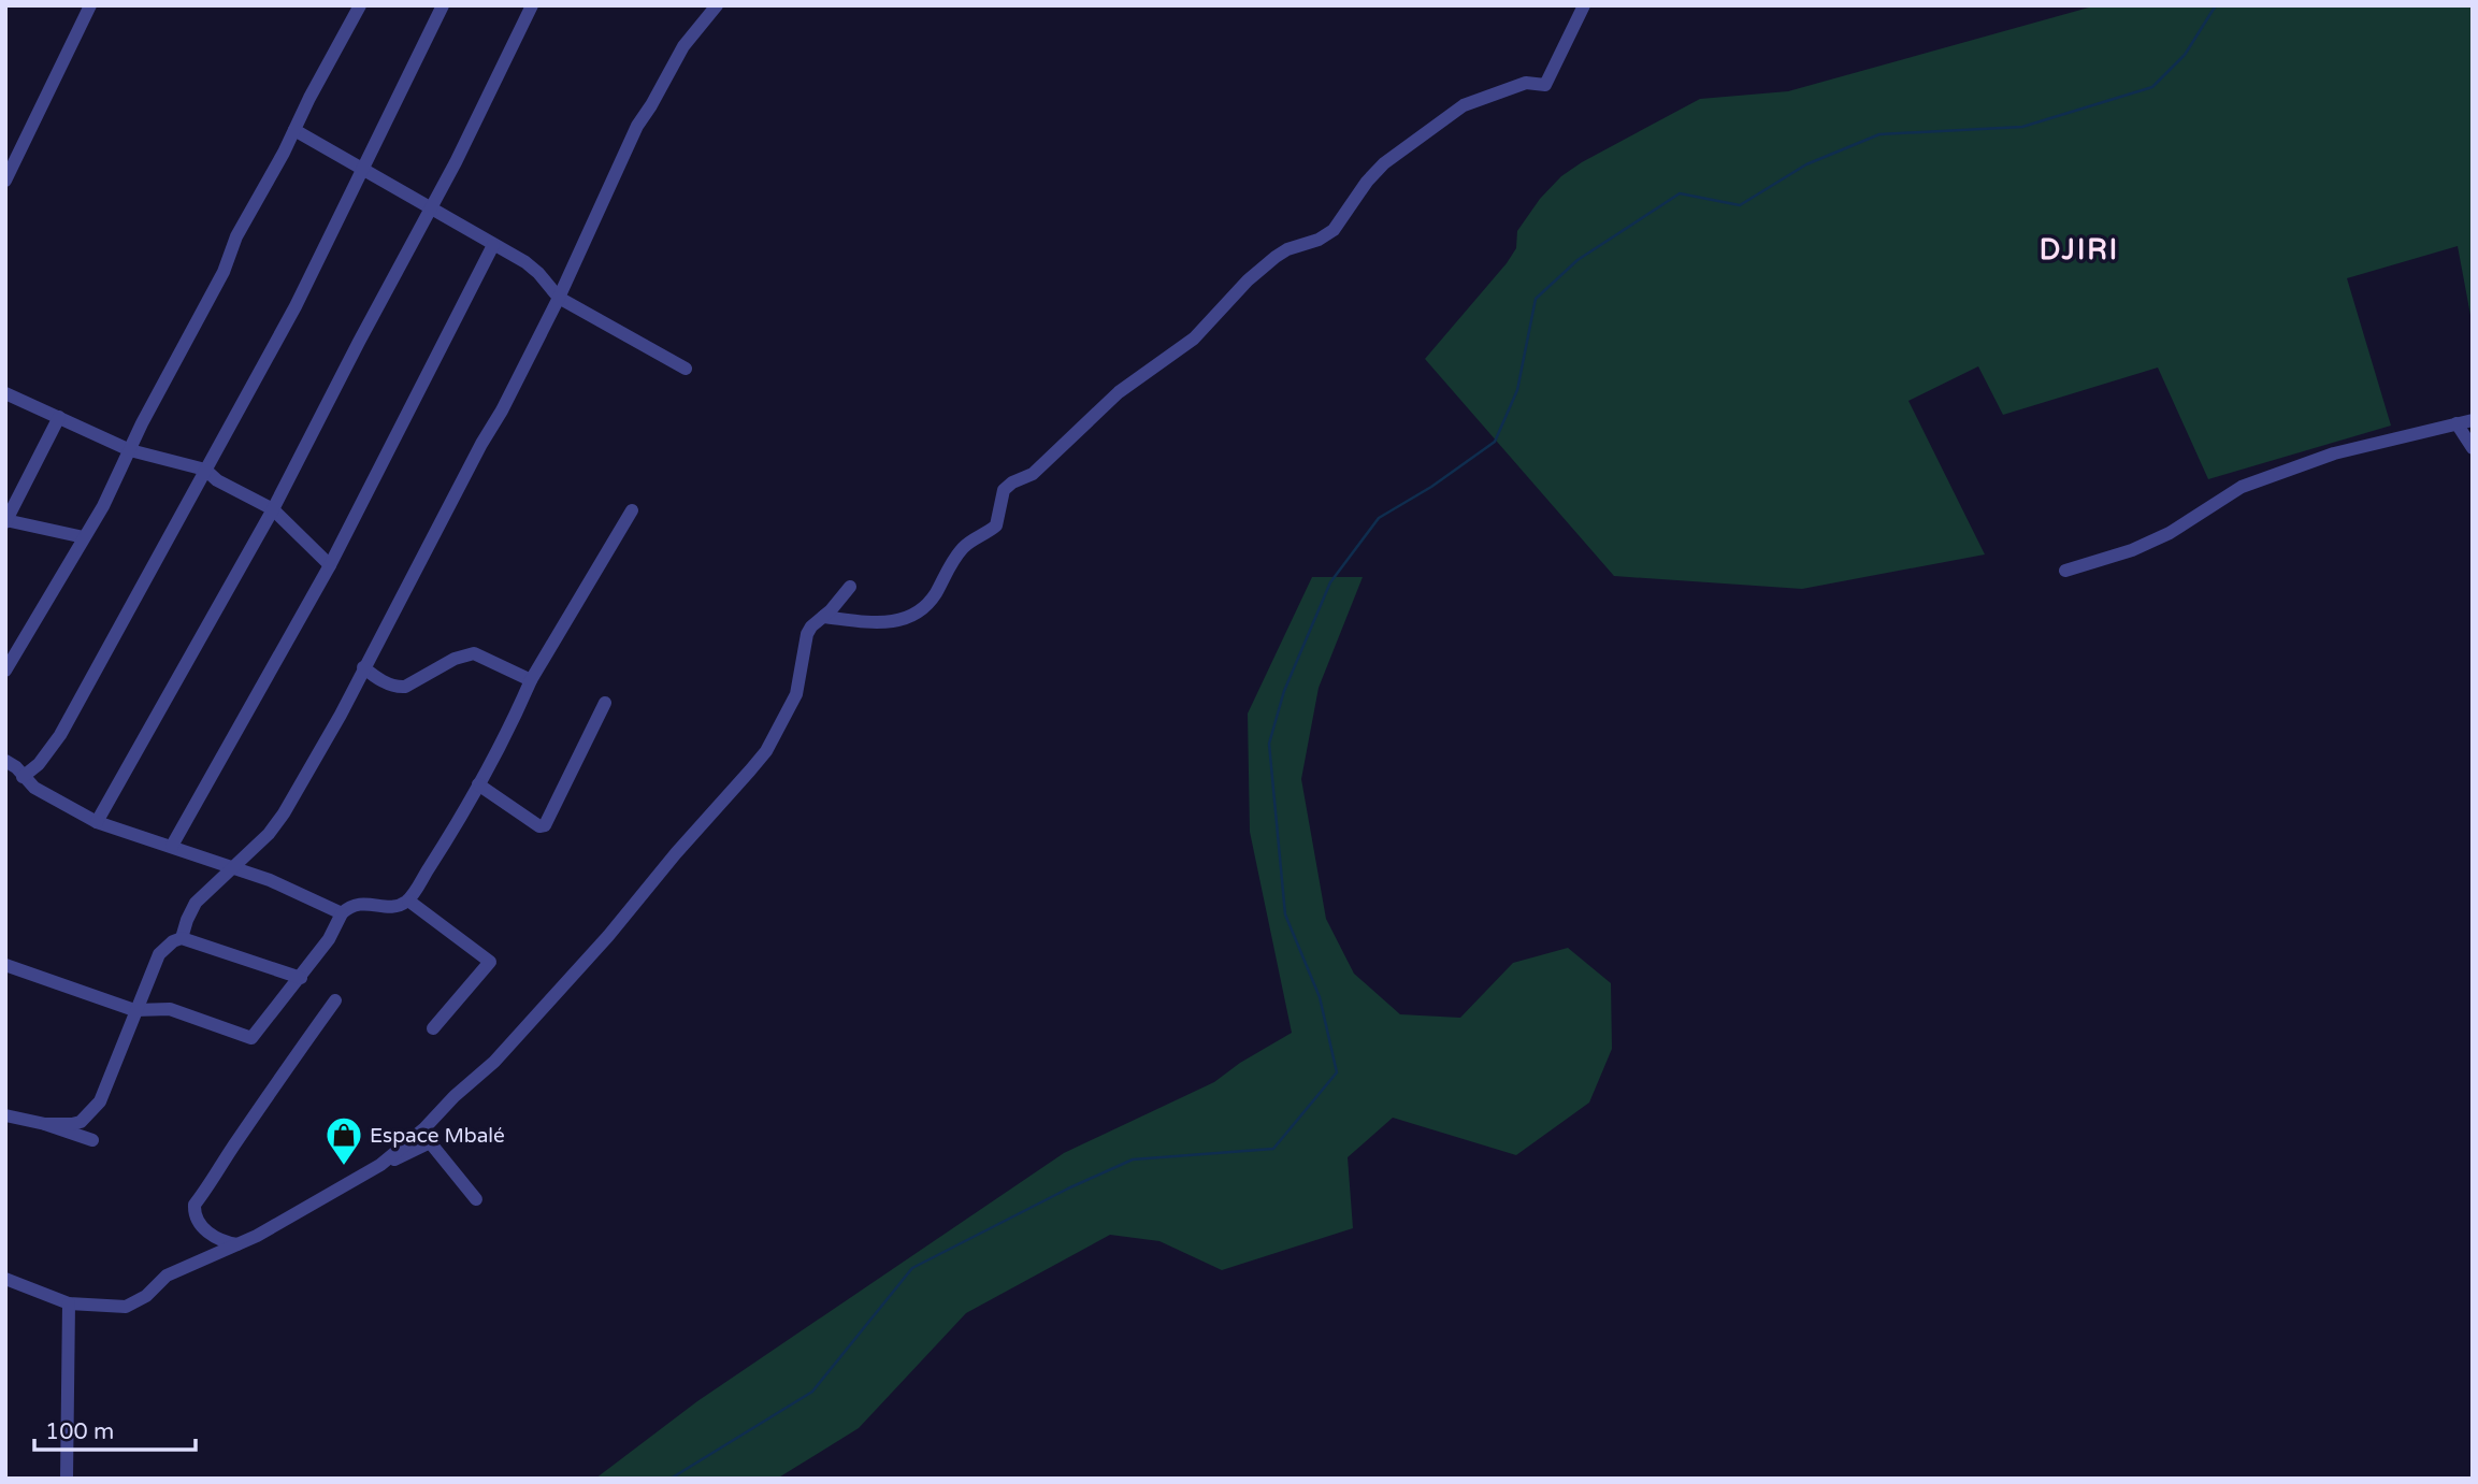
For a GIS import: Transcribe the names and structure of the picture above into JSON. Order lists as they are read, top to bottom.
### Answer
{
  "districts": ["DJIRI"],
  "places": {
    "shop": ["Espace Mbalé"]
  },
  "scale_bar": "100 m"
}
